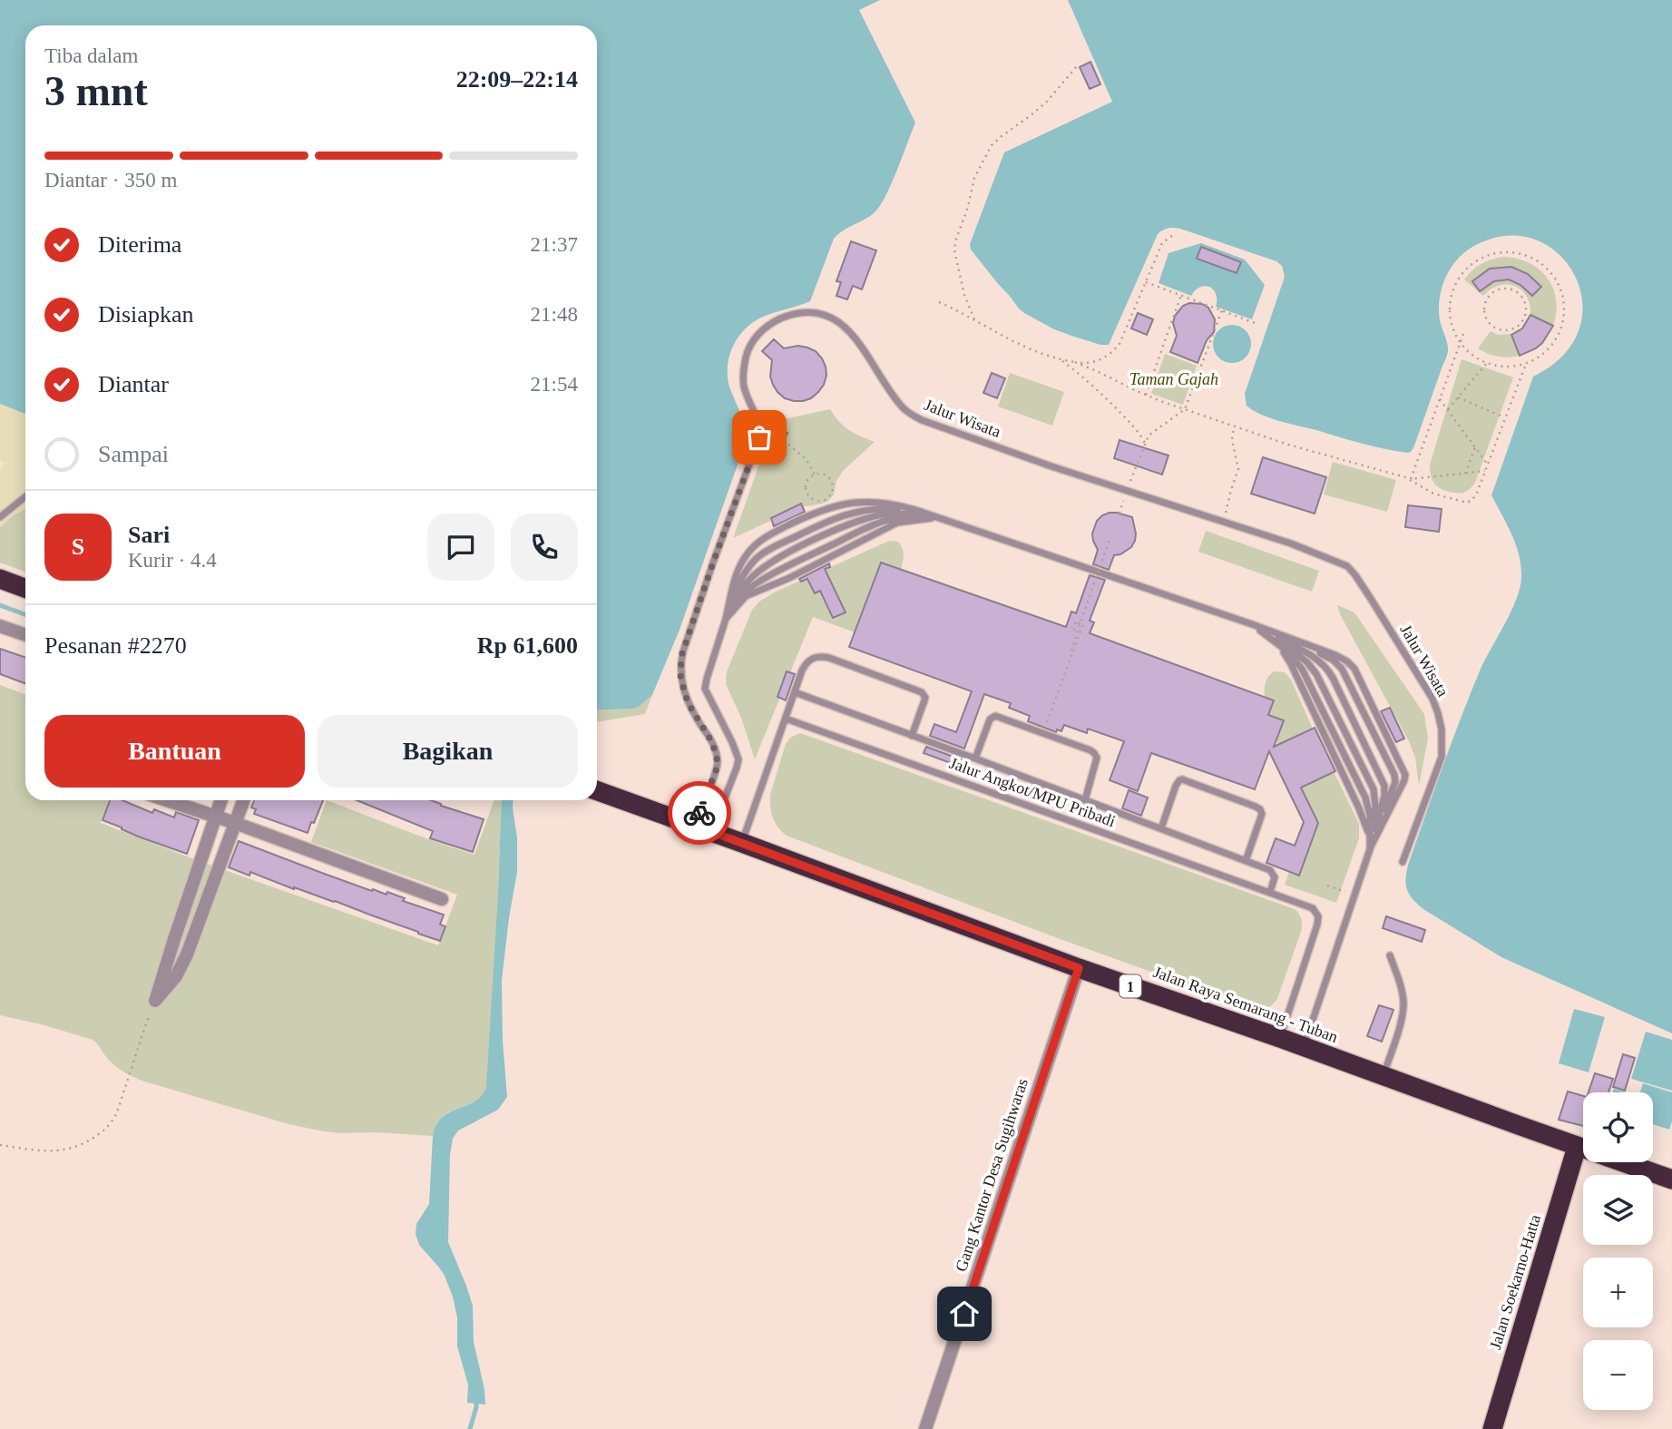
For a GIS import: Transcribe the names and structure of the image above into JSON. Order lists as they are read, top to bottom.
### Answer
{
  "streets": {
    "highway": ["1", "Jalan Raya Semarang - Tuban", "Jalan Soekarno-Hatta"],
    "street": ["Gang Kantor Desa Sugihwaras"],
    "lane": ["Jalur Wisata", "Jalur Angkot/MPU Pribadi"]
  },
  "crossings": [
    ["Jalur Wisata", "Jalan Raya Semarang - Tuban"],
    ["Jalur Angkot/MPU Pribadi", "Jalan Raya Semarang - Tuban"],
    ["Jalan Raya Semarang - Tuban", "Gang Kantor Desa Sugihwaras"],
    ["Jalan Raya Semarang - Tuban", "Jalan Soekarno-Hatta"]
  ],
  "parks": ["Taman Gajah"],
  "page": {
    "heading": ["3 mnt", "Tiba dalam", "22:09–22:14"],
    "panel": [
      "Sari",
      "Kurir · 4.4",
      "Pesanan #2270",
      "Rp 61,600"
    ],
    "bar": "Diantar · 350 m",
    "list": [
      ["Diterima", "21:37"],
      ["Disiapkan", "21:48"],
      ["Diantar", "21:54"],
      "Sampai"
    ],
    "round": "S",
    "buttons": ["Bantuan", "Bagikan"],
    "map_buttons": ["+", "−"]
  }
}
